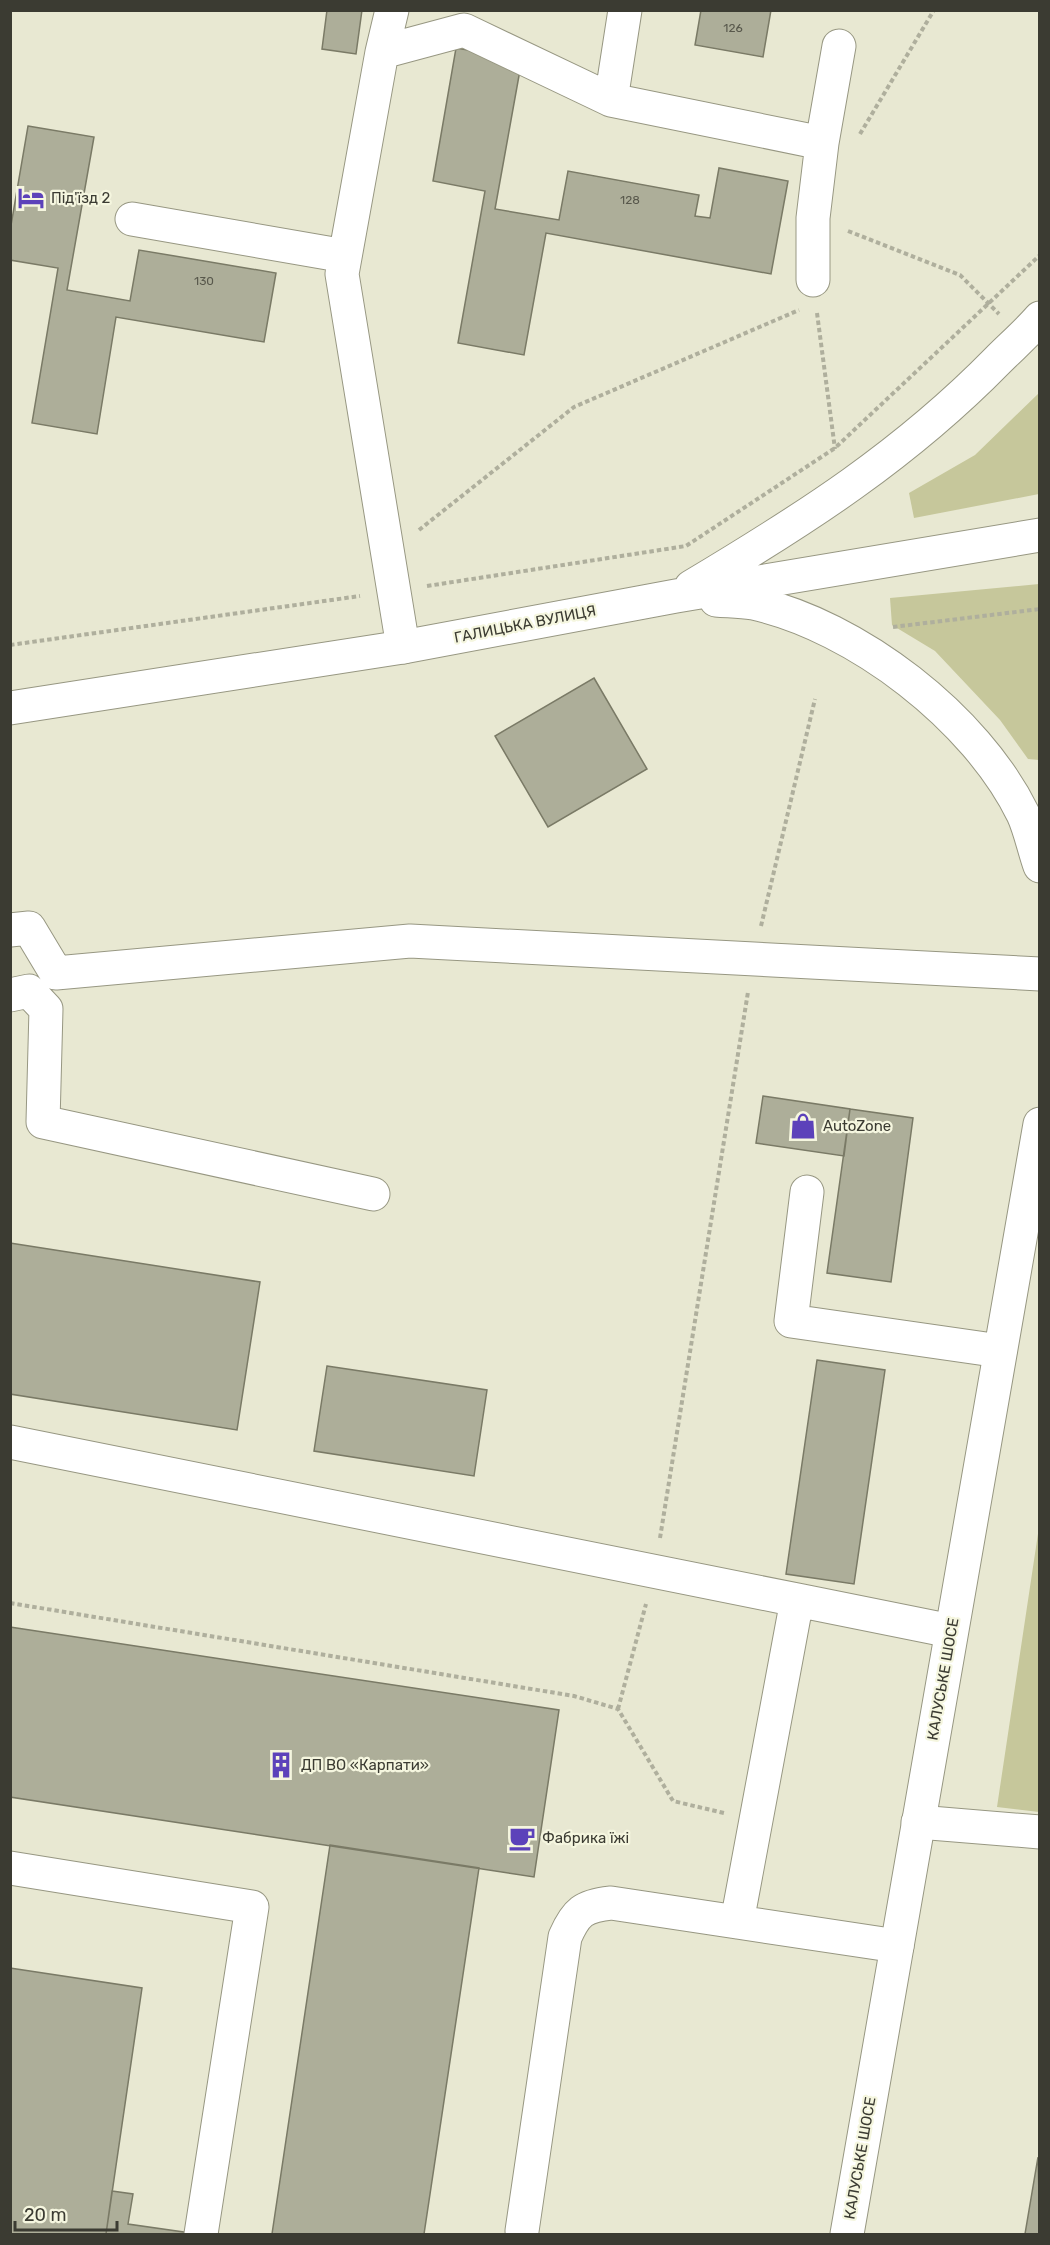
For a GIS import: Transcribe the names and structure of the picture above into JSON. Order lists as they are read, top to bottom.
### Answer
{
  "streets": {
    "main road": ["ГАЛИЦЬКА ВУЛИЦЯ", "КАЛУСЬКЕ ШОСЕ"]
  },
  "places": {
    "hotel": ["Під'їзд 2"],
    "shop": ["AutoZone"],
    "building": ["ДП ВО «Карпати»"],
    "cafe": ["Фабрика їжі"]
  },
  "house_numbers": ["126", "128", "130"],
  "scale_bar": "20 m"
}
